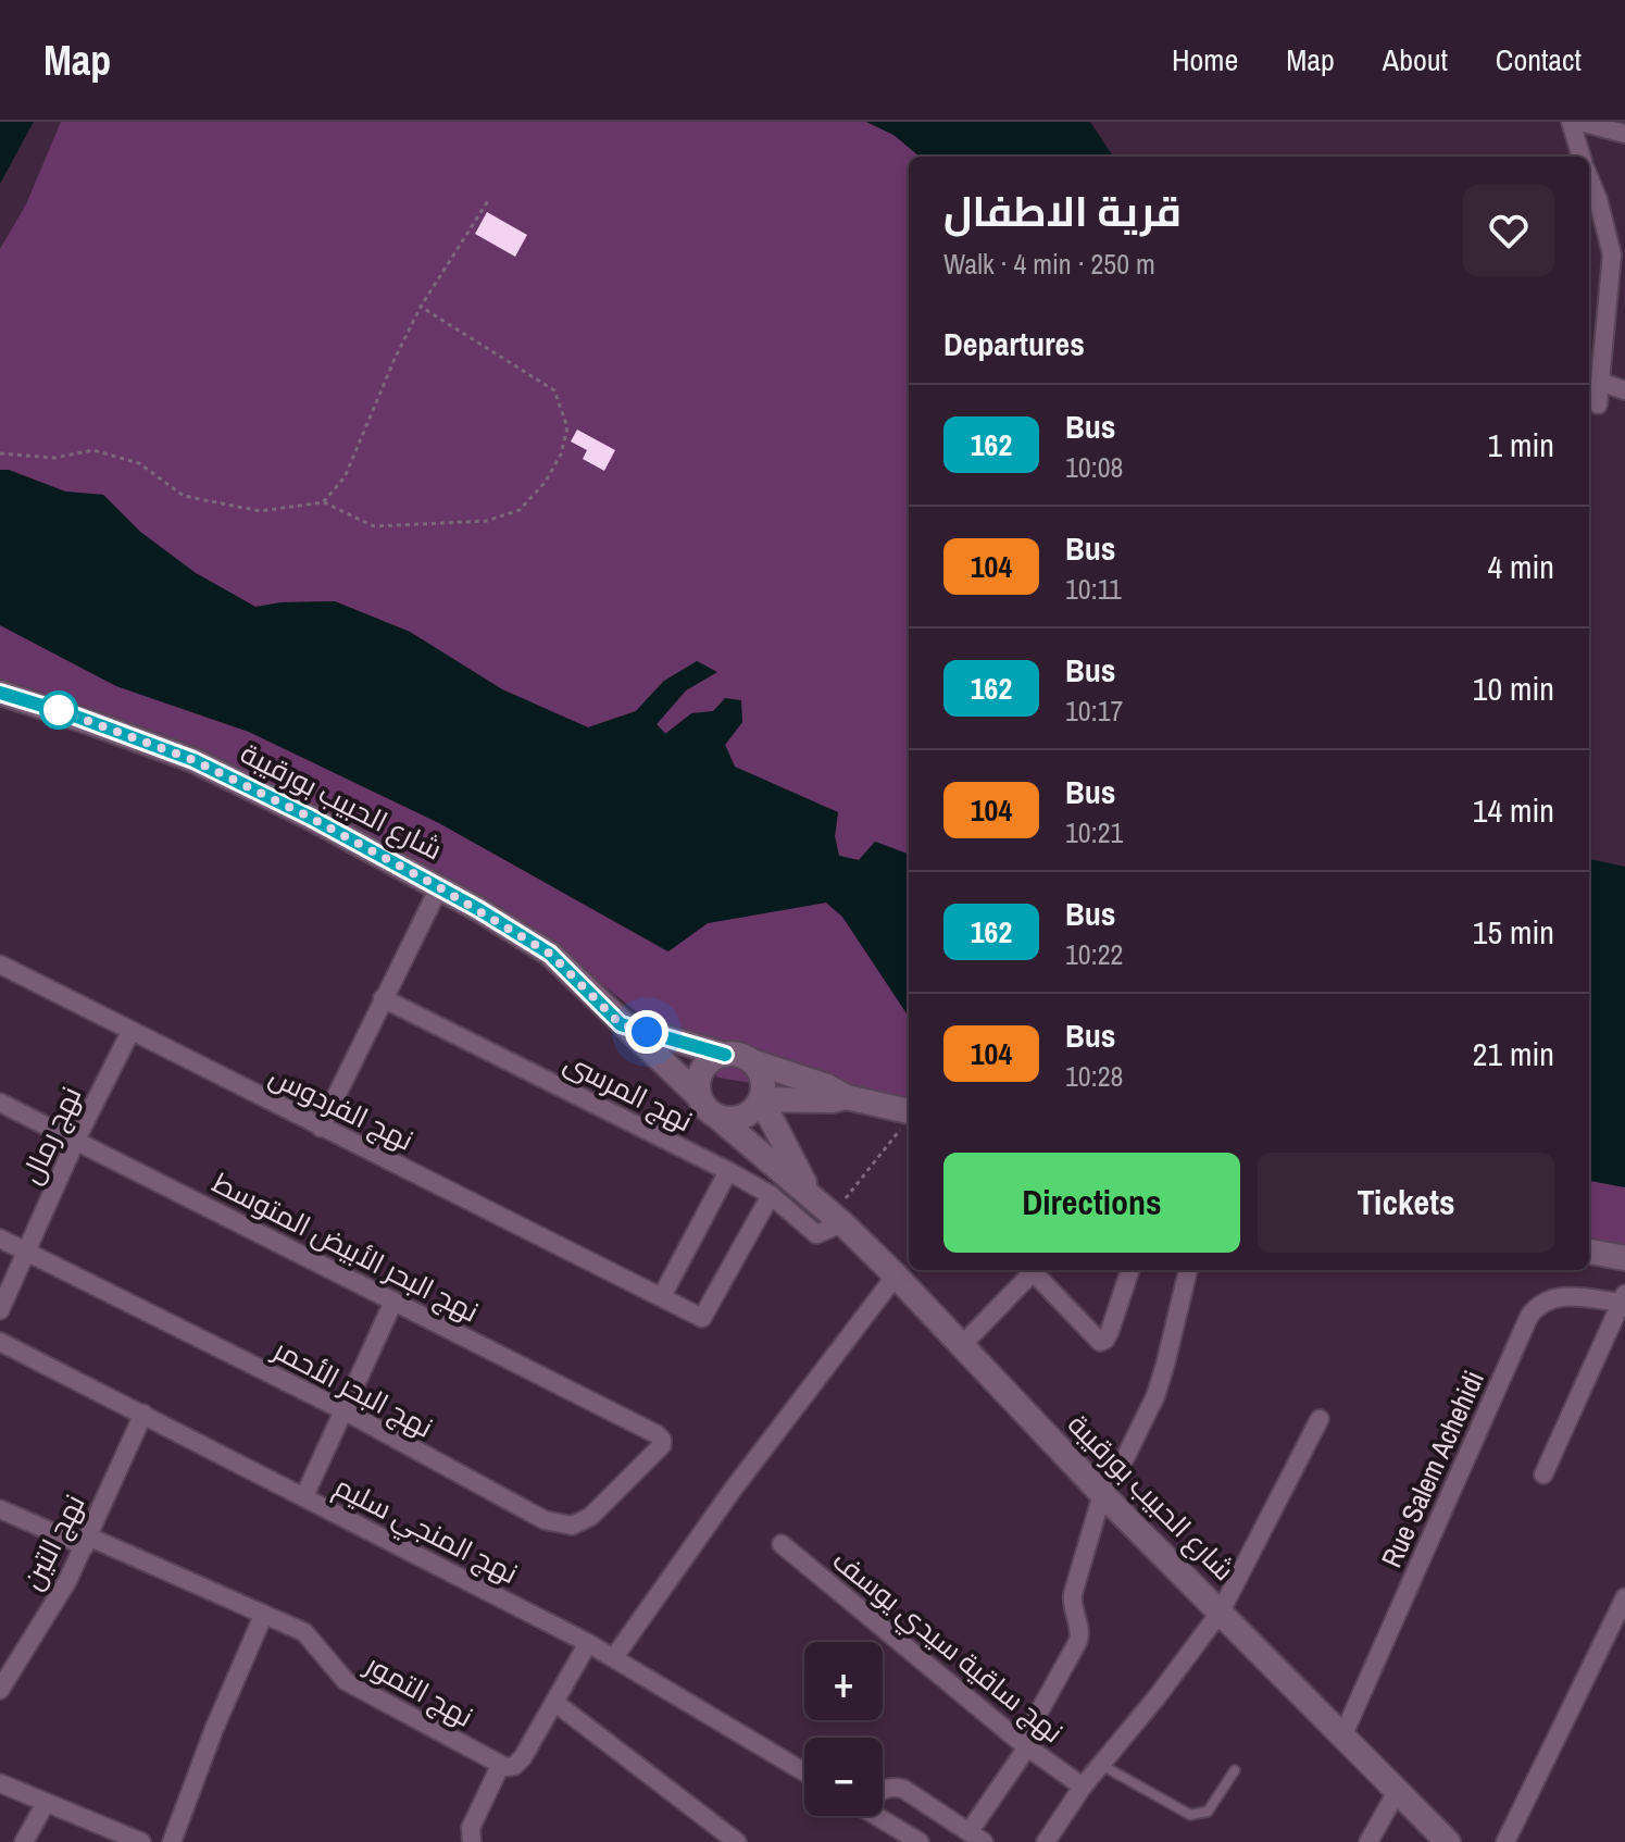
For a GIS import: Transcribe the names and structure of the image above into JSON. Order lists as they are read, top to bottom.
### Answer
{
  "streets": {
    "street": [
      "شارع الحبيب بورقيبة",
      "نهج المرسى",
      "نهج الفردوس",
      "نهج رمال",
      "نهج البحر الأبيض المتوسط",
      "نهج البحر الأحمر",
      "Rue Salem Achehidi",
      "نهج المنجي سليم",
      "نهج التين",
      "نهج ساقية سيدي يوسف",
      "نهج التمور"
    ]
  },
  "crossings": [
    ["شارع الحبيب بورقيبة", "نهج المرسى"],
    ["شارع الحبيب بورقيبة", "Rue Salem Achehidi"],
    ["نهج المرسى", "نهج الفردوس"],
    ["نهج الفردوس", "نهج رمال"],
    ["نهج رمال", "نهج البحر الأبيض المتوسط"],
    ["نهج رمال", "نهج البحر الأحمر"],
    ["نهج البحر الأبيض المتوسط", "نهج البحر الأحمر"],
    ["نهج المنجي سليم", "نهج التين"],
    ["نهج التين", "نهج التمور"]
  ],
  "lines": ["bus line 162"],
  "page": {
    "header": "Map",
    "nav": [
      "Home",
      "Map",
      "About",
      "Contact"
    ],
    "heading": [
      ["قرية الاطفال", "Walk · 4 min · 250 m"],
      "Departures"
    ],
    "list": [
      {
        "mark": "162",
        "name": "Bus",
        "note": "10:08",
        "value": "1 min"
      },
      {
        "mark": "104",
        "name": "Bus",
        "note": "10:11",
        "value": "4 min"
      },
      {
        "mark": "162",
        "name": "Bus",
        "note": "10:17",
        "value": "10 min"
      },
      {
        "mark": "104",
        "name": "Bus",
        "note": "10:21",
        "value": "14 min"
      },
      {
        "mark": "162",
        "name": "Bus",
        "note": "10:22",
        "value": "15 min"
      },
      {
        "mark": "104",
        "name": "Bus",
        "note": "10:28",
        "value": "21 min"
      }
    ],
    "buttons": ["Directions", "Tickets"],
    "map_buttons": ["+", "−"]
  }
}
